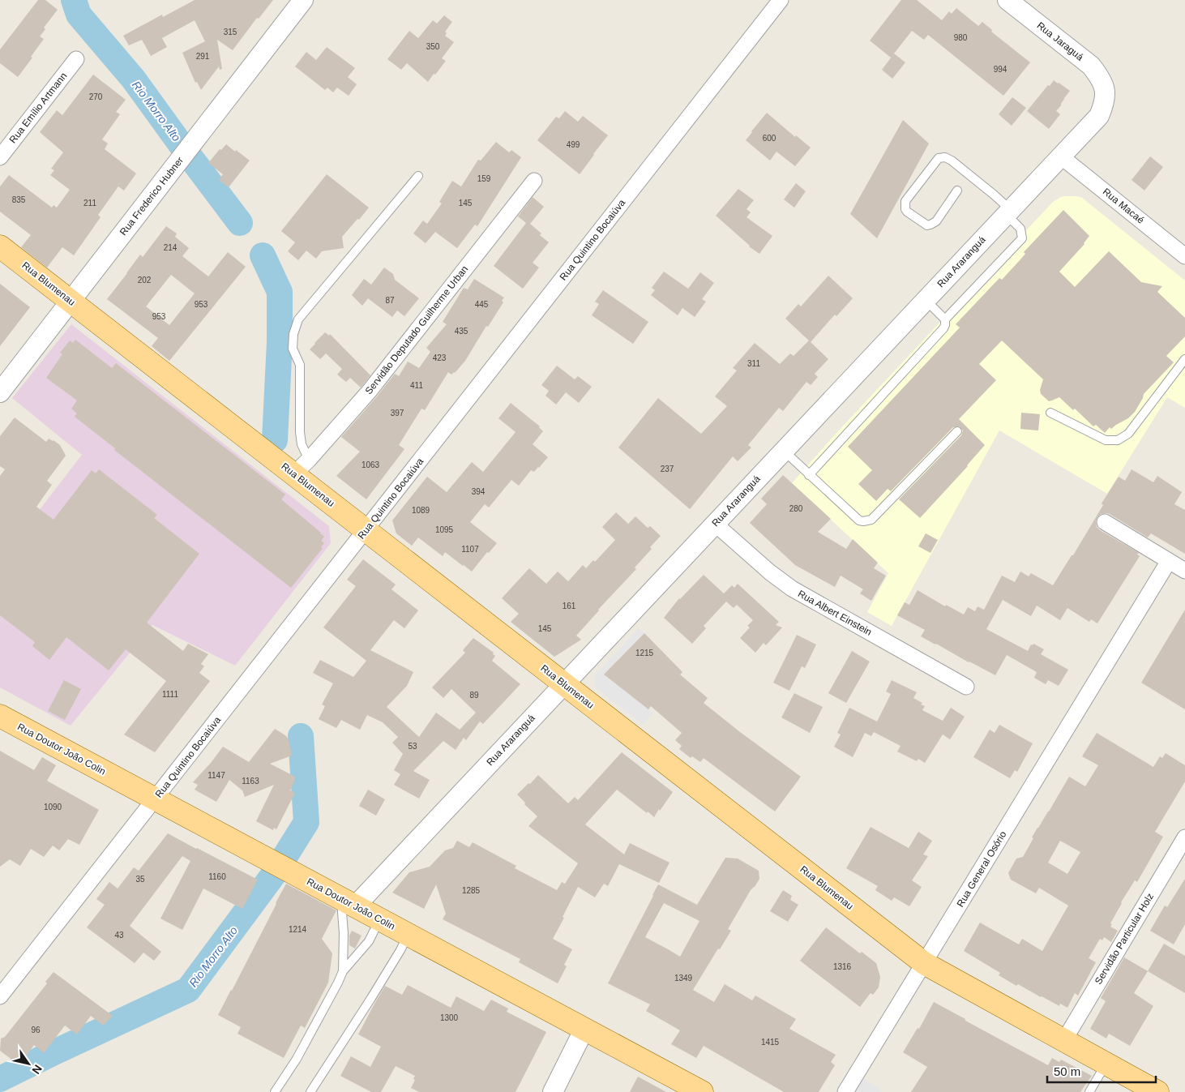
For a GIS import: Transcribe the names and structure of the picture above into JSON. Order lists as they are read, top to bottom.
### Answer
{
  "streets": {
    "main road": ["Rua Blumenau", "Rua Doutor João Colin"],
    "street": [
      "Rua Jaraguá",
      "Rua Emílio Artmann",
      "Rua Frederico Hubner",
      "Rua Macaé",
      "Rua Quintino Bocaiúva",
      "Rua Araranguá",
      "Servidão Deputado Guilherme Urban",
      "Rua Albert Einstein",
      "Rua General Osório",
      "Servidão Particular Holz"
    ]
  },
  "crossings": [
    ["Rua Jaraguá", "Rua Araranguá"],
    ["Rua Frederico Hubner", "Rua Blumenau"],
    ["Rua Macaé", "Rua Araranguá"],
    ["Rua Quintino Bocaiúva", "Rua Blumenau"],
    ["Rua Quintino Bocaiúva", "Rua Doutor João Colin"],
    ["Rua Araranguá", "Rua Blumenau"],
    ["Rua Araranguá", "Rua Albert Einstein"],
    ["Rua Araranguá", "Rua Doutor João Colin"],
    ["Rua Blumenau", "Servidão Deputado Guilherme Urban"],
    ["Rua Blumenau", "Rua General Osório"],
    ["Rua Blumenau", "Servidão Particular Holz"]
  ],
  "water": ["Rio Morro Alto"],
  "house_numbers": [
    "315",
    "980",
    "350",
    "291",
    "994",
    "270",
    "600",
    "499",
    "159",
    "835",
    "211",
    "145",
    "214",
    "202",
    "87",
    "953",
    "445",
    "953",
    "435",
    "423",
    "311",
    "411",
    "397",
    "1063",
    "237",
    "394",
    "280",
    "1089",
    "1095",
    "1107",
    "161",
    "145",
    "1215",
    "1111",
    "89",
    "53",
    "1147",
    "1163",
    "1090",
    "1160",
    "35",
    "1285",
    "1214",
    "43",
    "1316",
    "1349",
    "1300",
    "96",
    "1415"
  ],
  "scale_bar": "50 m",
  "north": "bottom right"
}
